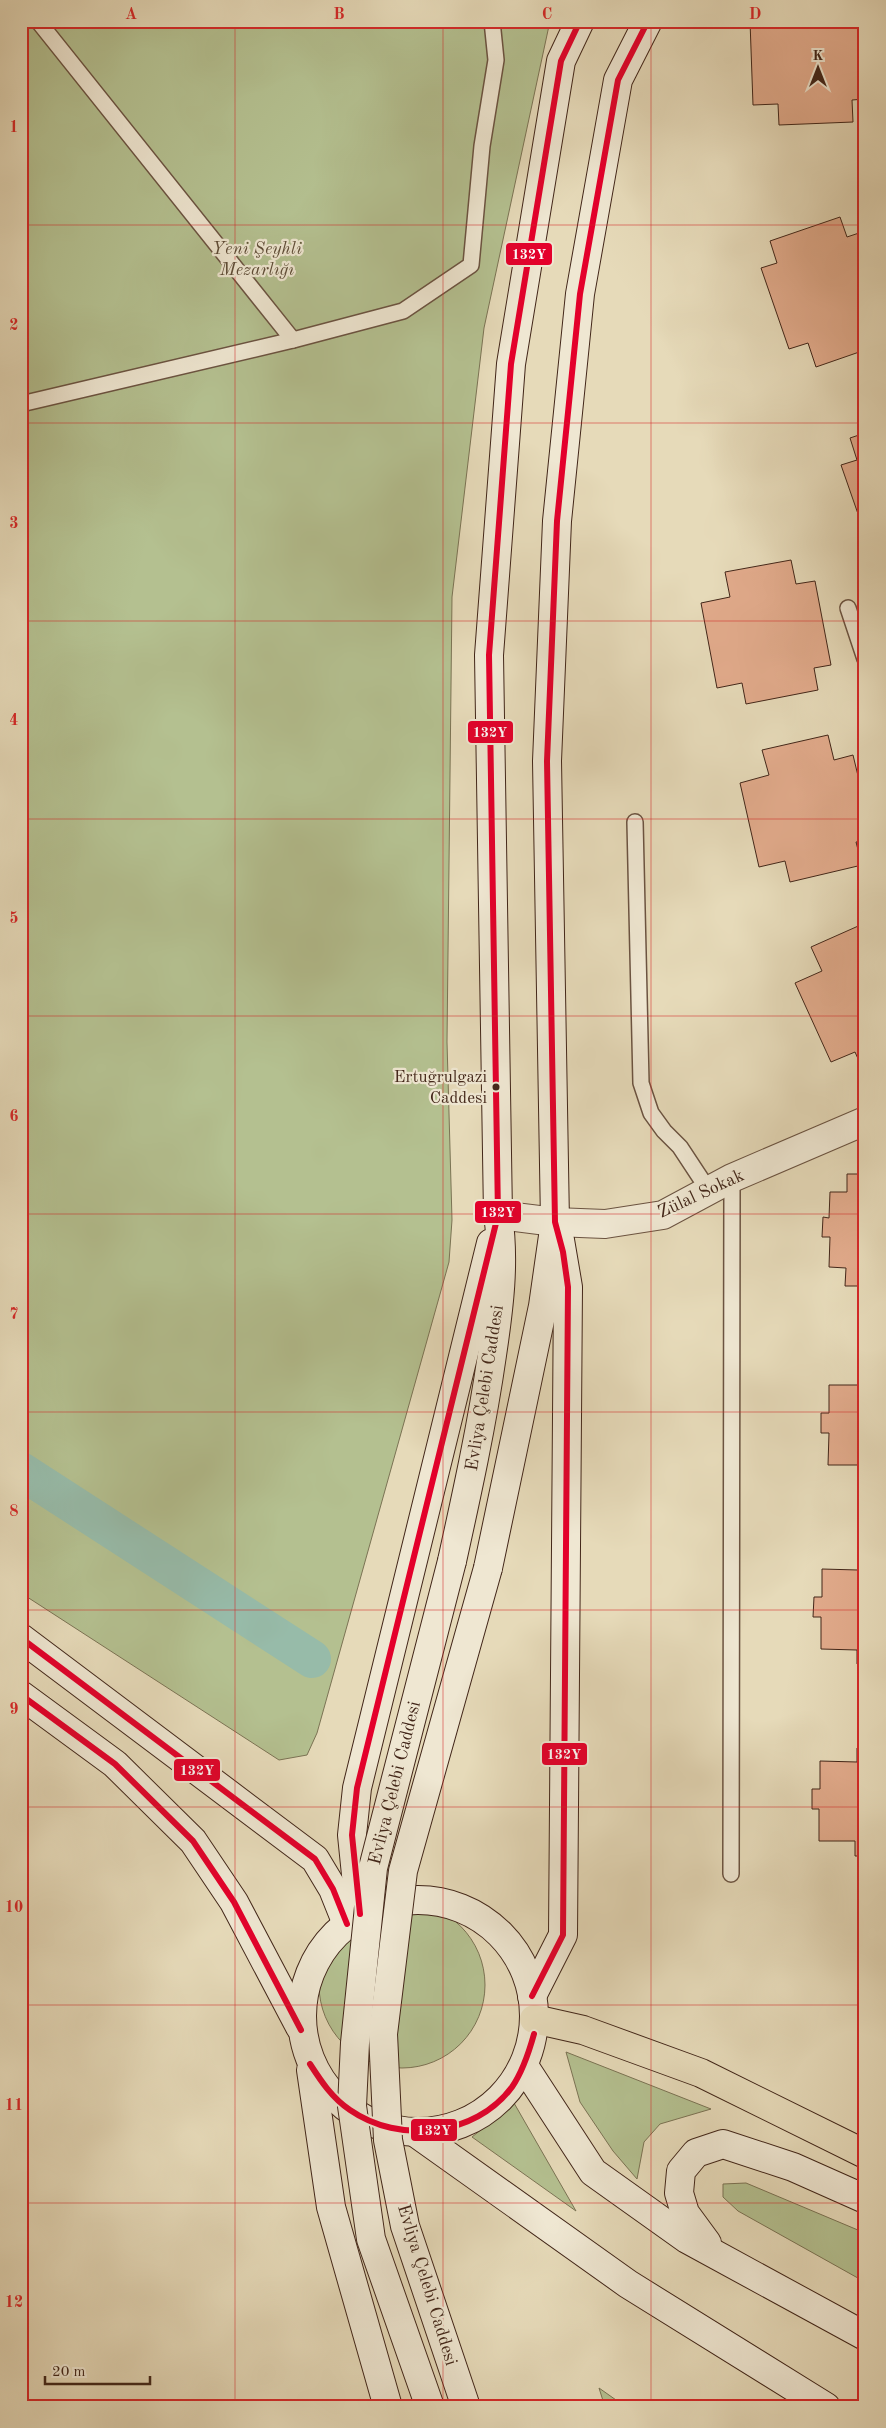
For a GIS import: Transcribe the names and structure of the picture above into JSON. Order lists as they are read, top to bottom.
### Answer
{
  "streets": {
    "street": ["Zülal Sokak", "Evliya Çelebi Caddesi"]
  },
  "crossings": [
    ["Zülal Sokak", "Evliya Çelebi Caddesi"]
  ],
  "parks": ["Yeni Şeyhli Mezarlığı"],
  "places": ["Ertuğrulgazi Caddesi"],
  "lines": ["transit line 132Y"],
  "scale_bar": "20 m",
  "north": "top",
  "grid": {
    "columns": [
      "A",
      "B",
      "C",
      "D"
    ],
    "rows": [
      "1",
      "2",
      "3",
      "4",
      "5",
      "6",
      "7",
      "8",
      "9",
      "10",
      "11",
      "12"
    ]
  }
}
